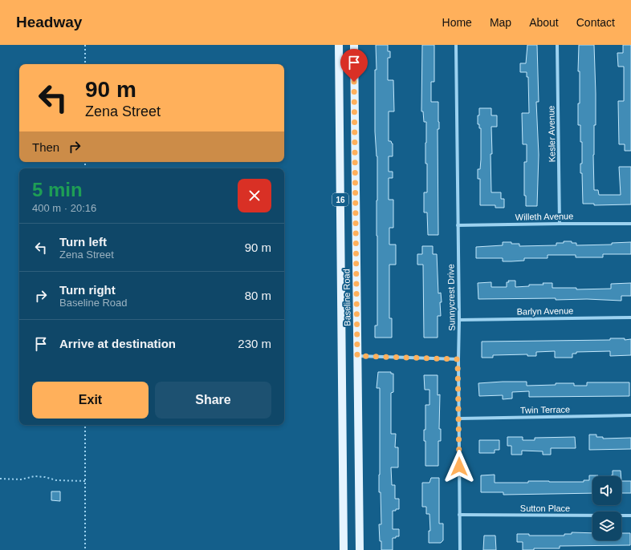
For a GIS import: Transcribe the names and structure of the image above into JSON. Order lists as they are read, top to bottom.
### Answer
{
  "streets": {
    "main road": ["16", "Baseline Road"],
    "street": [
      "Kesler Avenue",
      "Willeth Avenue",
      "Sunnycrest Drive",
      "Barlyn Avenue",
      "Twin Terrace",
      "Sutton Place"
    ]
  },
  "crossings": [
    ["Kesler Avenue", "Willeth Avenue"],
    ["Willeth Avenue", "Sunnycrest Drive"],
    ["Sunnycrest Drive", "Barlyn Avenue"],
    ["Sunnycrest Drive", "Twin Terrace"],
    ["Sunnycrest Drive", "Sutton Place"]
  ],
  "page": {
    "header": "Headway",
    "nav": [
      "Home",
      "Map",
      "About",
      "Contact"
    ],
    "turn": ["90 m", "Zena Street"],
    "then": "Then",
    "heading": ["5 min", "400 m · 20:16"],
    "list": [
      {
        "name": "Turn left",
        "note": "Zena Street",
        "value": "90 m"
      },
      {
        "name": "Turn right",
        "note": "Baseline Road",
        "value": "80 m"
      },
      {
        "name": "Arrive at destination",
        "value": "230 m"
      }
    ],
    "buttons": ["Exit", "Share"]
  }
}
